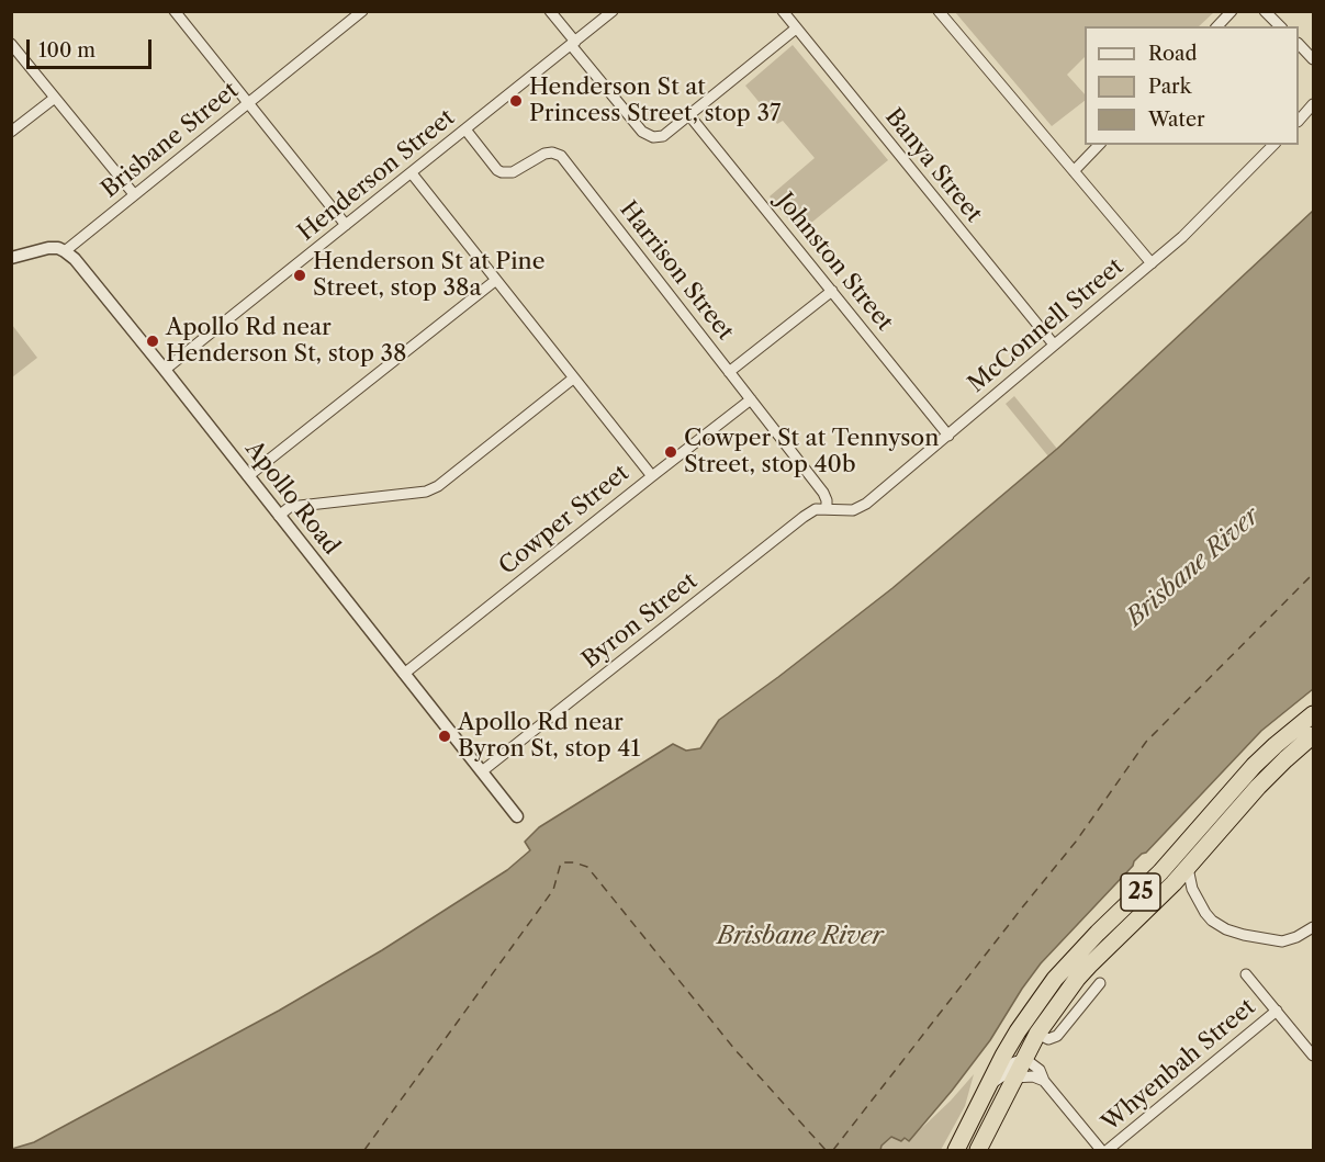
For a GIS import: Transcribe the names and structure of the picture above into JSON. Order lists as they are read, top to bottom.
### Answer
{
  "streets": {
    "highway": ["25"],
    "street": [
      "Brisbane Street",
      "Banya Street",
      "Henderson Street",
      "Johnston Street",
      "Harrison Street",
      "McConnell Street",
      "Apollo Road",
      "Cowper Street",
      "Byron Street",
      "Whyenbah Street"
    ]
  },
  "crossings": [
    ["Brisbane Street", "Apollo Road"],
    ["Banya Street", "McConnell Street"],
    ["Henderson Street", "Harrison Street"],
    ["Henderson Street", "Apollo Road"],
    ["Johnston Street", "McConnell Street"],
    ["Harrison Street", "McConnell Street"],
    ["Harrison Street", "Cowper Street"],
    ["Harrison Street", "Byron Street"],
    ["McConnell Street", "Byron Street"],
    ["Apollo Road", "Cowper Street"],
    ["Apollo Road", "Byron Street"]
  ],
  "water": ["Brisbane River"],
  "places": [
    "Henderson St at Princess Street, stop 37",
    "Henderson St at Pine Street, stop 38a",
    "Apollo Rd near Henderson St, stop 38",
    "Cowper St at Tennyson Street, stop 40b",
    "Apollo Rd near Byron St, stop 41"
  ],
  "legend": ["Road", "Park", "Water"],
  "scale_bar": "100 m"
}
